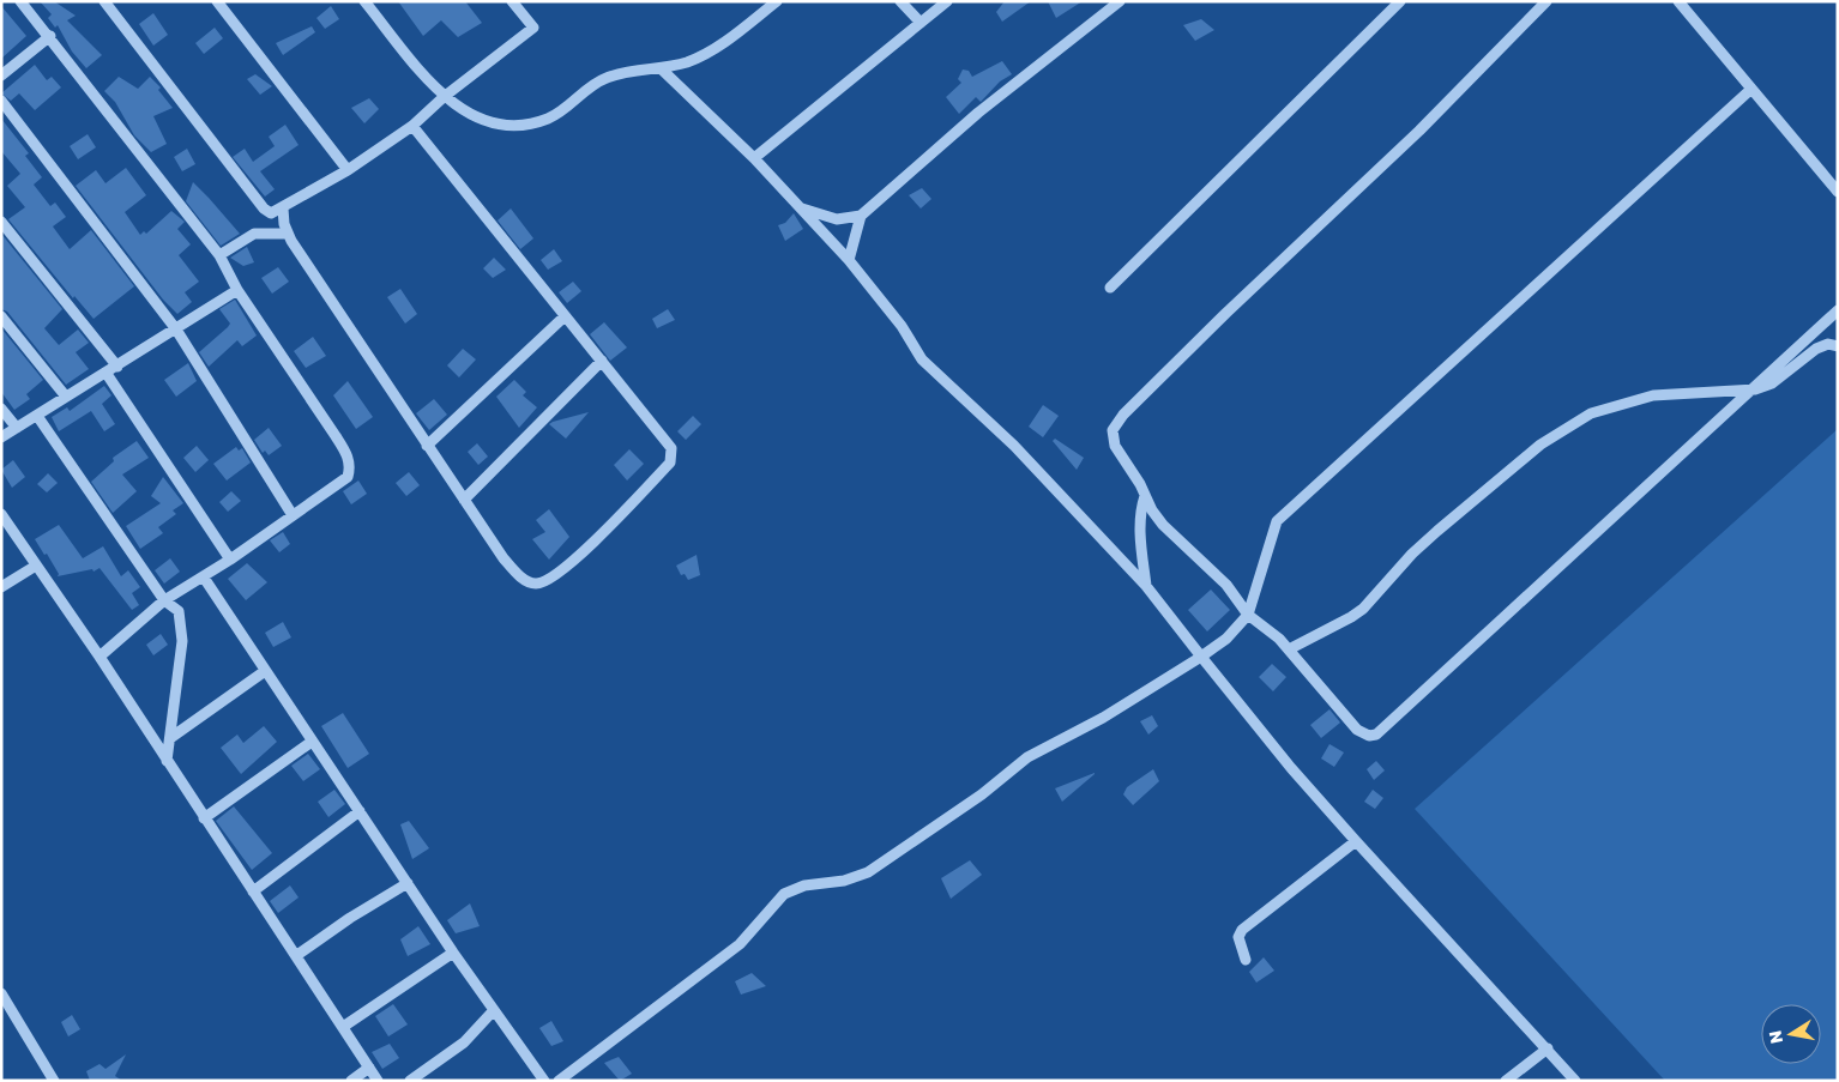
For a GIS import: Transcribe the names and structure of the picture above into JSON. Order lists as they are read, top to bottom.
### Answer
{
  "north": "left"
}
